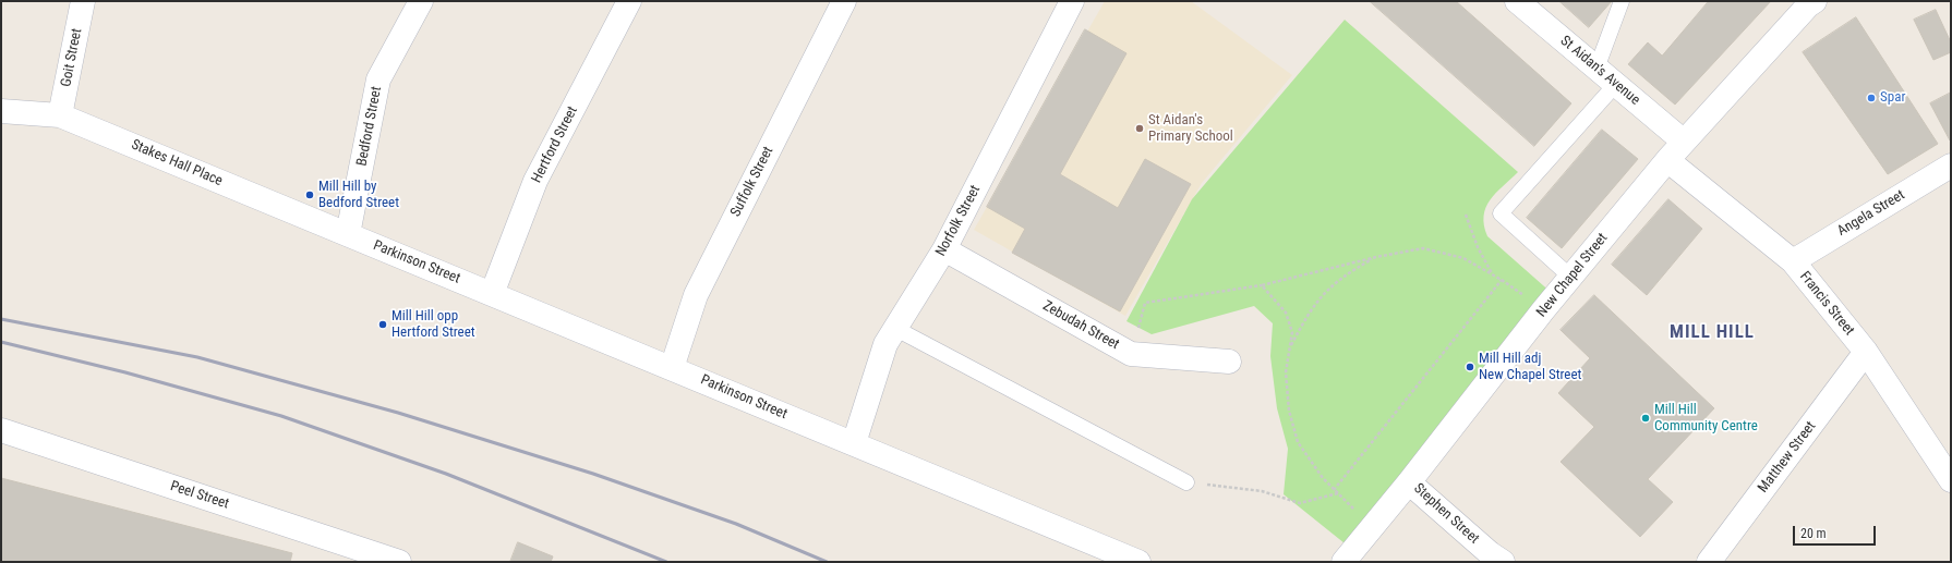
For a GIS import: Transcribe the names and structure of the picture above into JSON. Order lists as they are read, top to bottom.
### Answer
{
  "streets": {
    "street": [
      "Goit Street",
      "St Aidan's Avenue",
      "Bedford Street",
      "Hertford Street",
      "Stakes Hall Place",
      "Suffolk Street",
      "Angela Street",
      "Norfolk Street",
      "Parkinson Street",
      "New Chapel Street",
      "Francis Street",
      "Zebudah Street",
      "Matthew Street",
      "Peel Street",
      "Stephen Street"
    ]
  },
  "crossings": [
    ["Goit Street", "Stakes Hall Place"],
    ["St Aidan's Avenue", "New Chapel Street"],
    ["Bedford Street", "Stakes Hall Place"],
    ["Bedford Street", "Parkinson Street"],
    ["Hertford Street", "Parkinson Street"],
    ["Stakes Hall Place", "Parkinson Street"],
    ["Suffolk Street", "Parkinson Street"],
    ["Angela Street", "Francis Street"],
    ["Norfolk Street", "Parkinson Street"],
    ["Norfolk Street", "Zebudah Street"],
    ["New Chapel Street", "Francis Street"],
    ["New Chapel Street", "Stephen Street"],
    ["Francis Street", "Matthew Street"]
  ],
  "districts": ["MILL HILL"],
  "places": [
    "Spar",
    "St Aidan's Primary School",
    "Mill Hill by Bedford Street",
    "Mill Hill opp Hertford Street",
    "Mill Hill adj New Chapel Street",
    "Mill Hill Community Centre"
  ],
  "scale_bar": "20 m"
}
